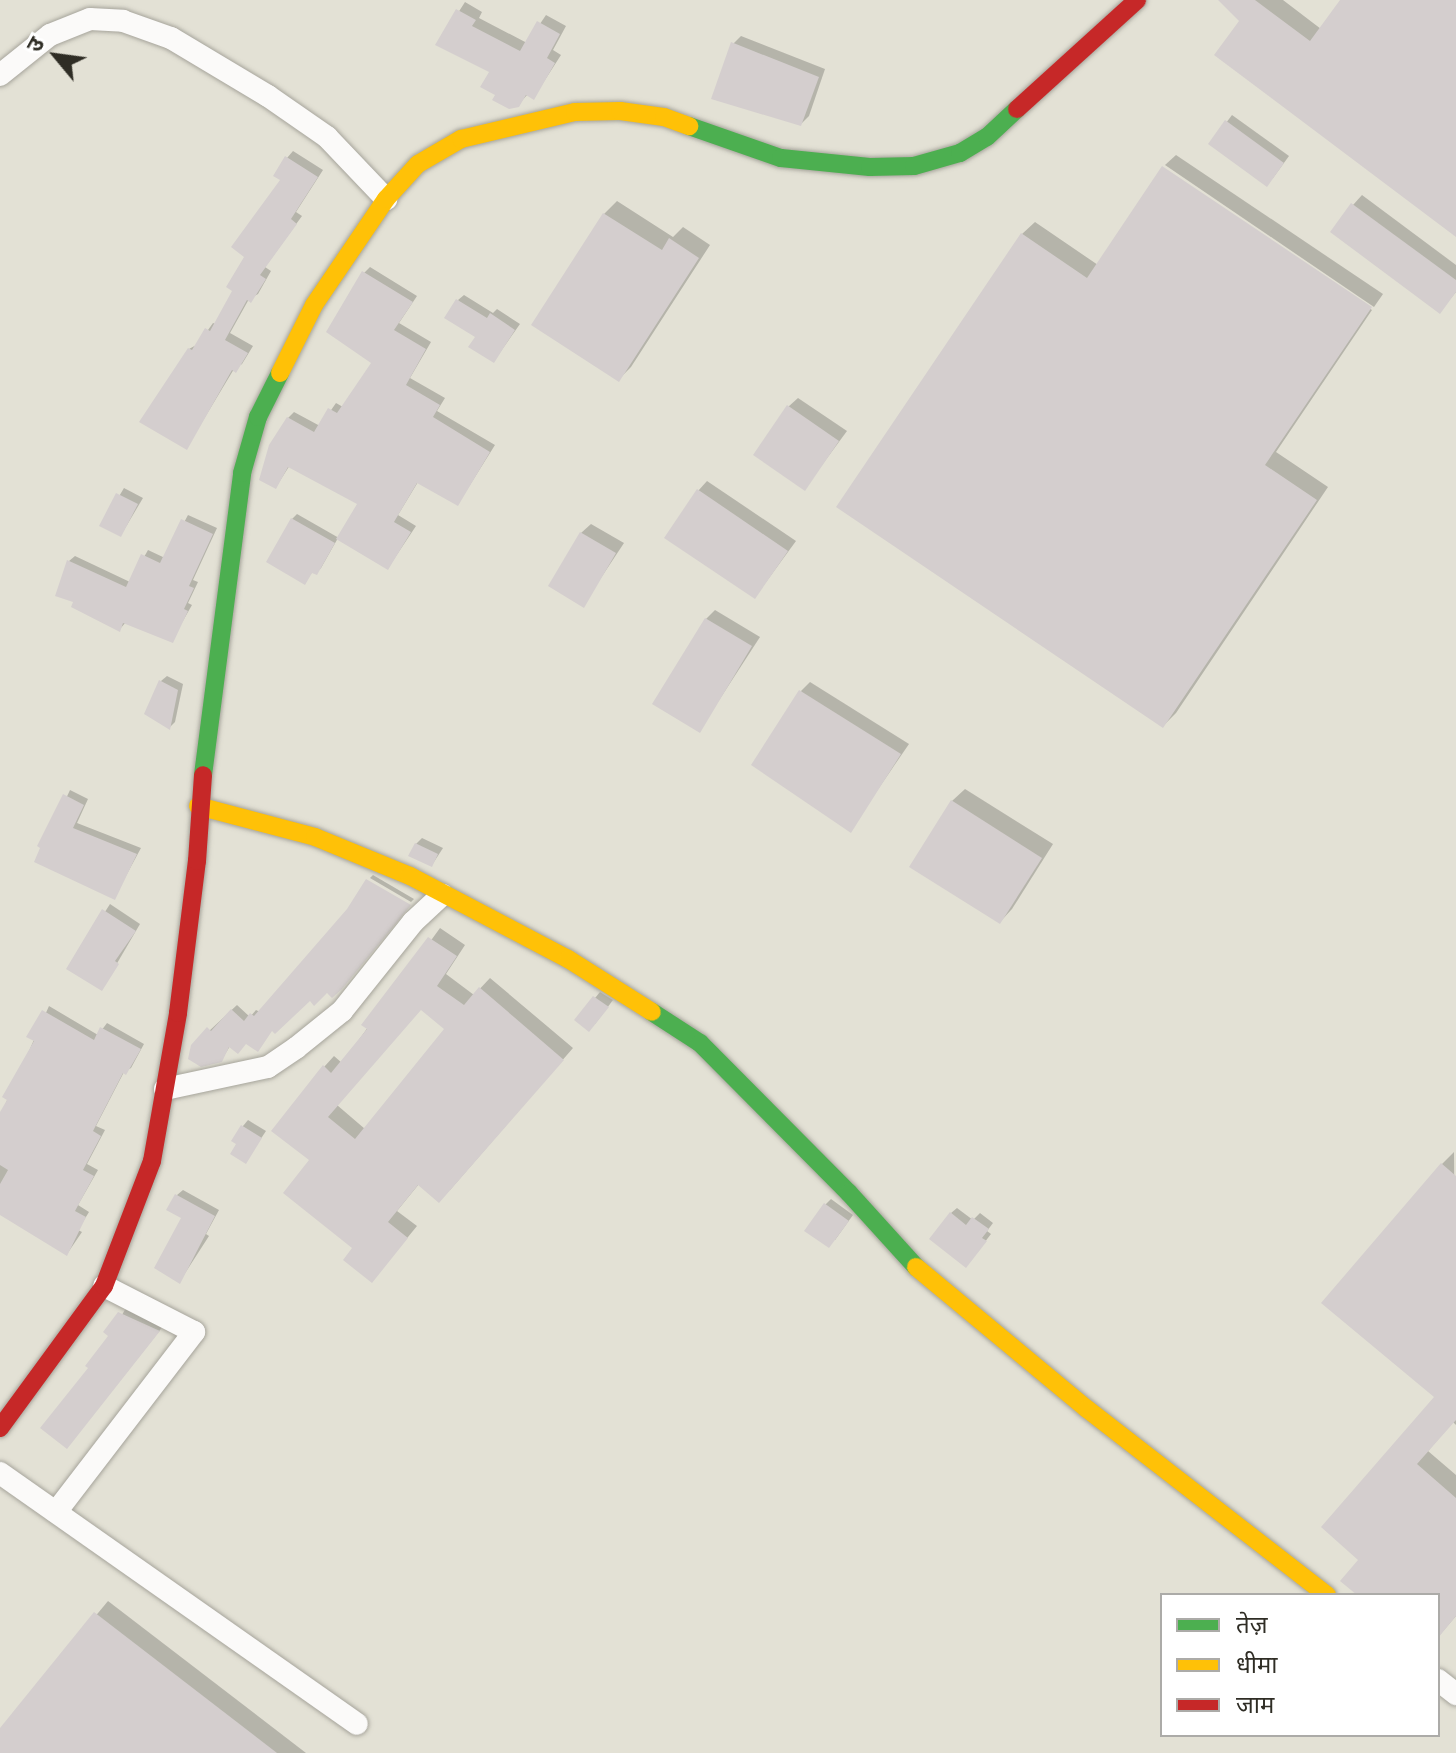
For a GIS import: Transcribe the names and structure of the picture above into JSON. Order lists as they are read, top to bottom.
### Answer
{
  "legend": ["तेज़", "धीमा", "जाम"],
  "north": "top left"
}
